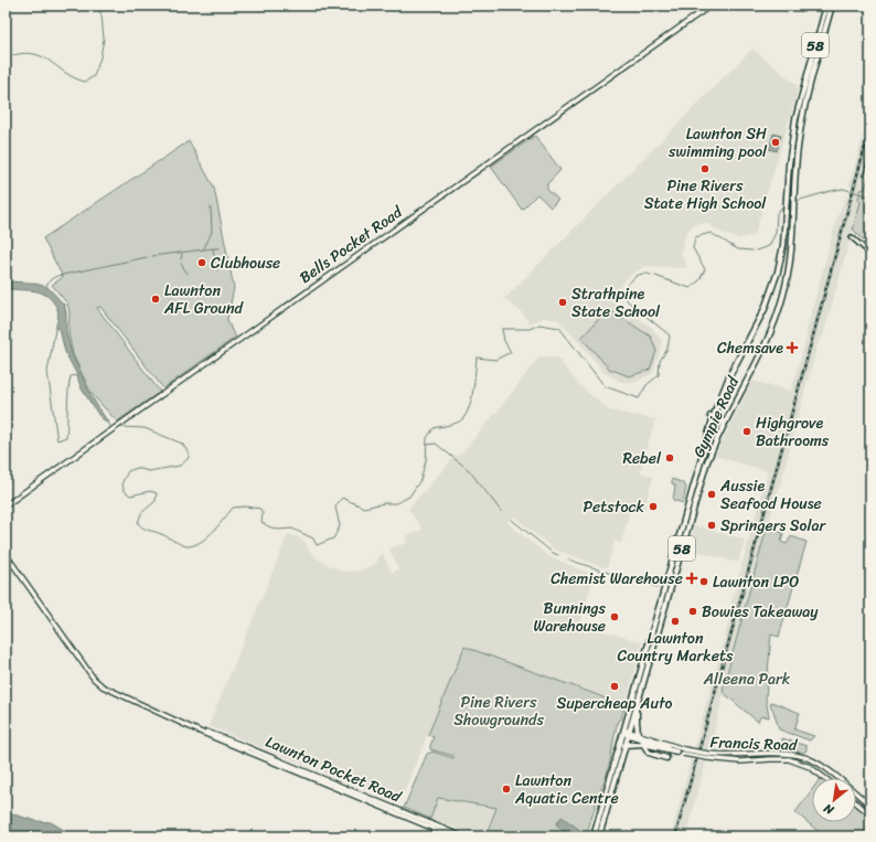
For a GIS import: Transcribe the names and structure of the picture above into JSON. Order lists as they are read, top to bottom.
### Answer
{
  "streets": {
    "highway": ["58", "Gympie Road"],
    "main road": ["Bells Pocket Road", "Francis Road", "Lawnton Pocket Road"]
  },
  "crossings": [
    ["Gympie Road", "Francis Road"]
  ],
  "parks": ["Alleena Park", "Pine Rivers Showgrounds"],
  "places": {
    "other": [
      "Lawnton SH swimming pool",
      "Pine Rivers State High School",
      "Clubhouse",
      "Lawnton AFL Ground",
      "Strathpine State School",
      "Highgrove Bathrooms",
      "Rebel",
      "Aussie Seafood House",
      "Petstock",
      "Springers Solar",
      "Lawnton LPO",
      "Bowies Takeaway",
      "Bunnings Warehouse",
      "Lawnton Country Markets",
      "Supercheap Auto",
      "Lawnton Aquatic Centre"
    ],
    "health": ["Chemsave", "Chemist Warehouse"]
  },
  "north": "bottom left"
}
